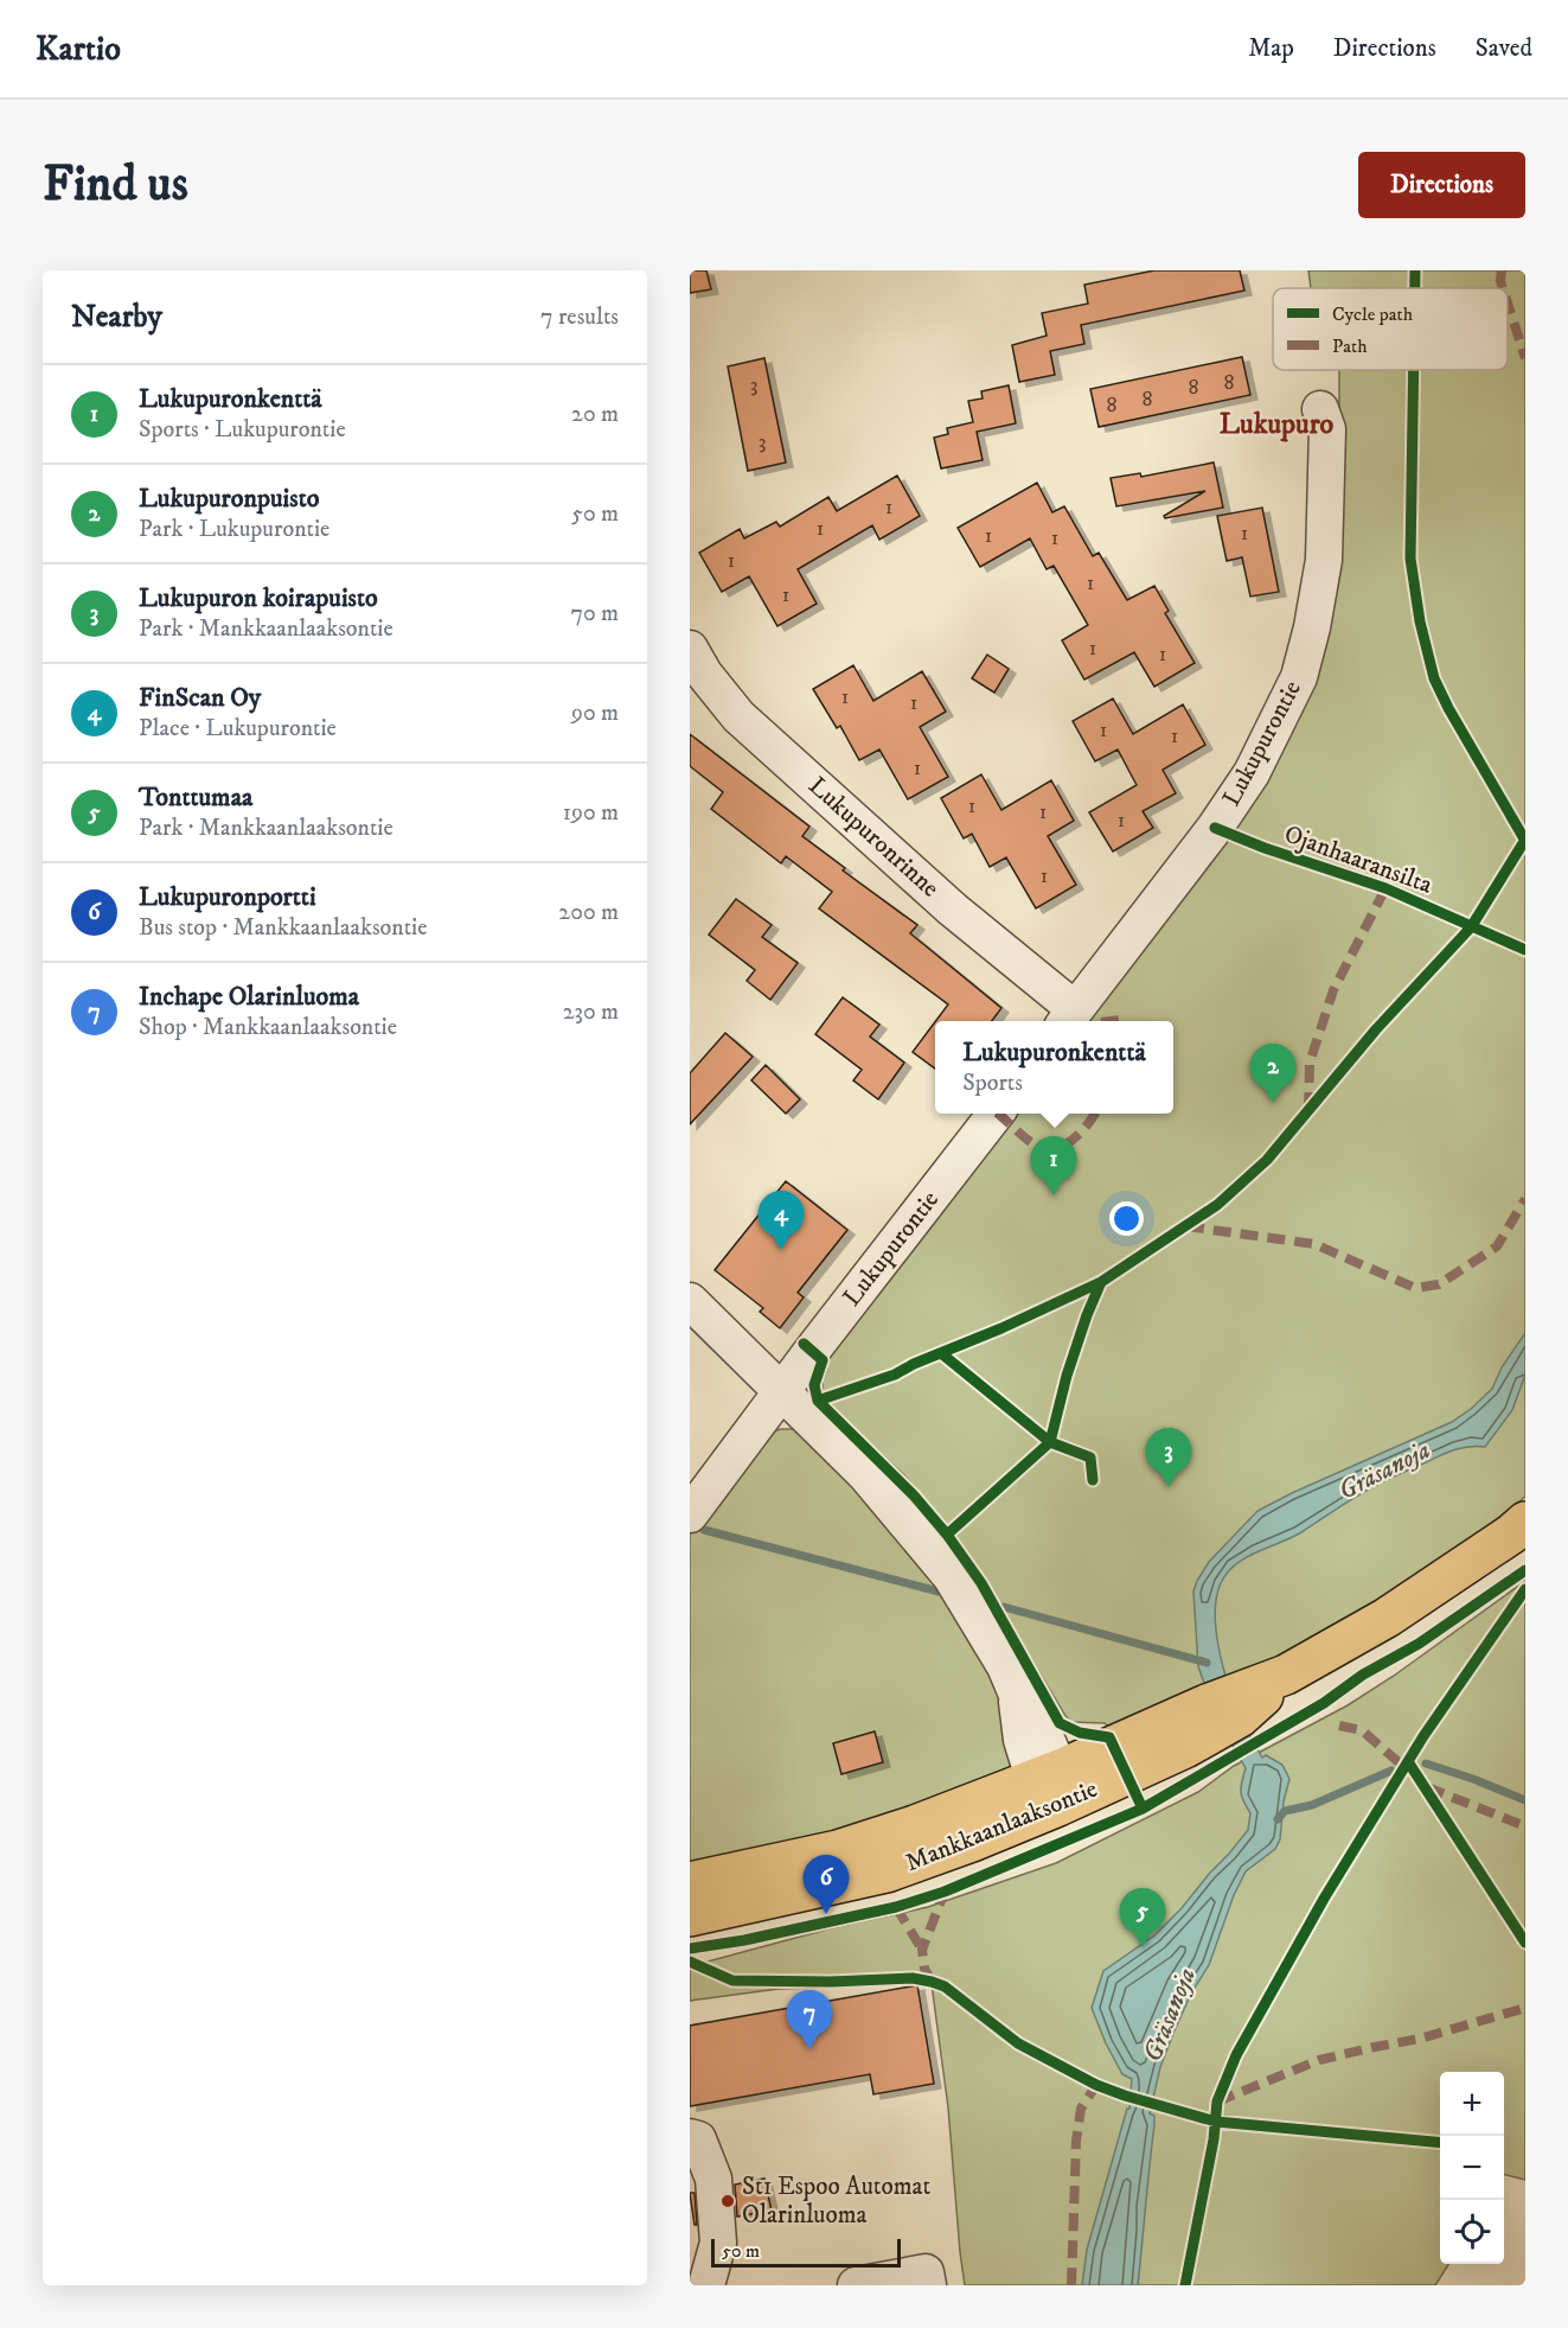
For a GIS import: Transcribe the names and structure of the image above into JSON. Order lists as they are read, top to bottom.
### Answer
{
  "streets": {
    "main road": ["Mankkaanlaaksontie"],
    "street": ["Lukupurontie", "Lukupuronrinne"],
    "cycle path": ["Ojanhaaransilta"]
  },
  "crossings": [
    ["Lukupurontie", "Lukupuronrinne"]
  ],
  "districts": ["Lukupuro"],
  "water": ["Gräsanoja"],
  "places": ["St1 Espoo Automat Olarinluoma"],
  "house_numbers": [
    "8",
    "3",
    "8",
    "8",
    "8",
    "3",
    "1",
    "1",
    "1",
    "1",
    "1",
    "1",
    "1",
    "1",
    "1",
    "1",
    "1",
    "1",
    "1",
    "1",
    "1",
    "1",
    "1",
    "1",
    "1"
  ],
  "legend": ["Cycle path", "Path"],
  "scale_bar": "50 m",
  "page": {
    "header": "Kartio",
    "nav": ["Map", "Directions", "Saved"],
    "buttons": "Directions",
    "title": "Find us",
    "heading": ["Nearby", "7 results"],
    "list": [
      {
        "mark": "1",
        "name": "Lukupuronkenttä",
        "note": "Sports · Lukupurontie",
        "value": "20 m"
      },
      {
        "mark": "2",
        "name": "Lukupuronpuisto",
        "note": "Park · Lukupurontie",
        "value": "50 m"
      },
      {
        "mark": "3",
        "name": "Lukupuron koirapuisto",
        "note": "Park · Mankkaanlaaksontie",
        "value": "70 m"
      },
      {
        "mark": "4",
        "name": "FinScan Oy",
        "note": "Place · Lukupurontie",
        "value": "90 m"
      },
      {
        "mark": "5",
        "name": "Tonttumaa",
        "note": "Park · Mankkaanlaaksontie",
        "value": "190 m"
      },
      {
        "mark": "6",
        "name": "Lukupuronportti",
        "note": "Bus stop · Mankkaanlaaksontie",
        "value": "200 m"
      },
      {
        "mark": "7",
        "name": "Inchape Olarinluoma",
        "note": "Shop · Mankkaanlaaksontie",
        "value": "230 m"
      }
    ],
    "popup": ["Lukupuronkenttä", "Sports"],
    "pins": [
      "2",
      "1",
      "4",
      "3",
      "6",
      "5",
      "7"
    ],
    "map_buttons": ["+", "−"],
    "scale": "50 m"
  }
}
